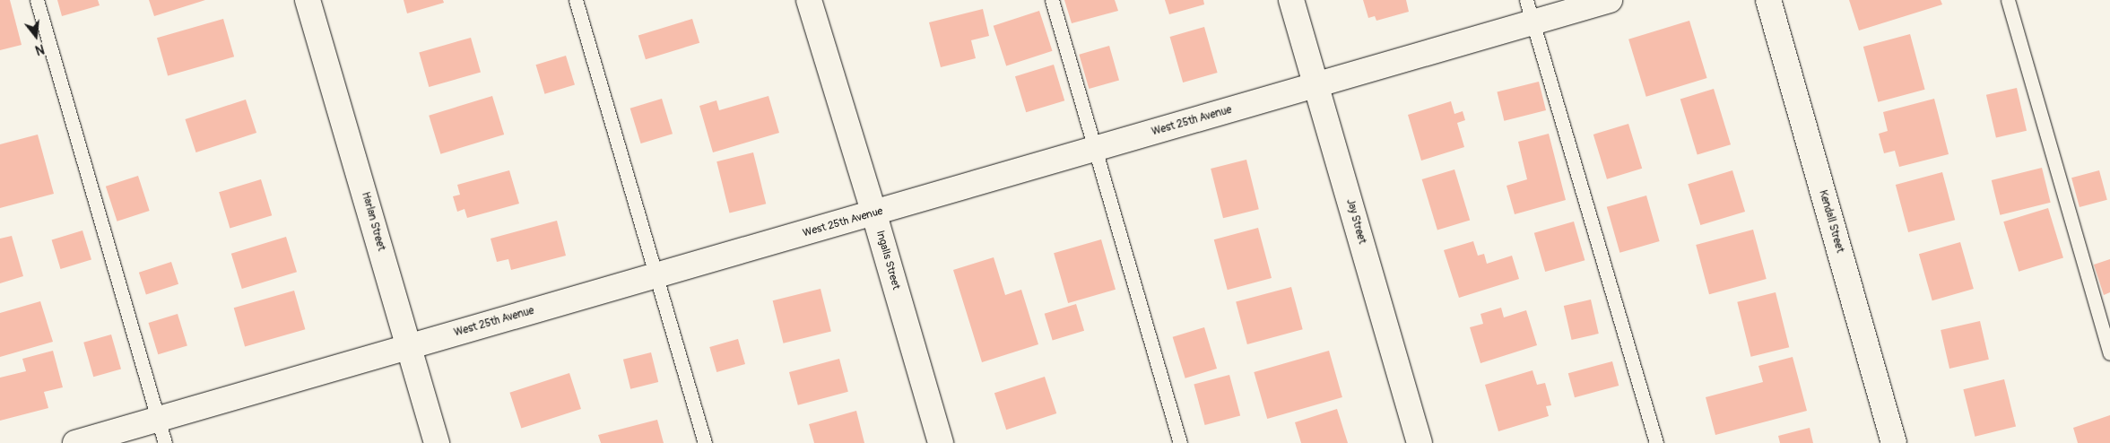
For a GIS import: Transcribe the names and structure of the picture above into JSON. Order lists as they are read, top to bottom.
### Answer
{
  "streets": {
    "street": [
      "West 25th Avenue",
      "Harlan Street",
      "Jay Street",
      "Kendall Street",
      "Ingalls Street"
    ]
  },
  "crossings": [
    ["West 25th Avenue", "Harlan Street"],
    ["West 25th Avenue", "Jay Street"],
    ["West 25th Avenue", "Ingalls Street"]
  ],
  "north": "bottom"
}
